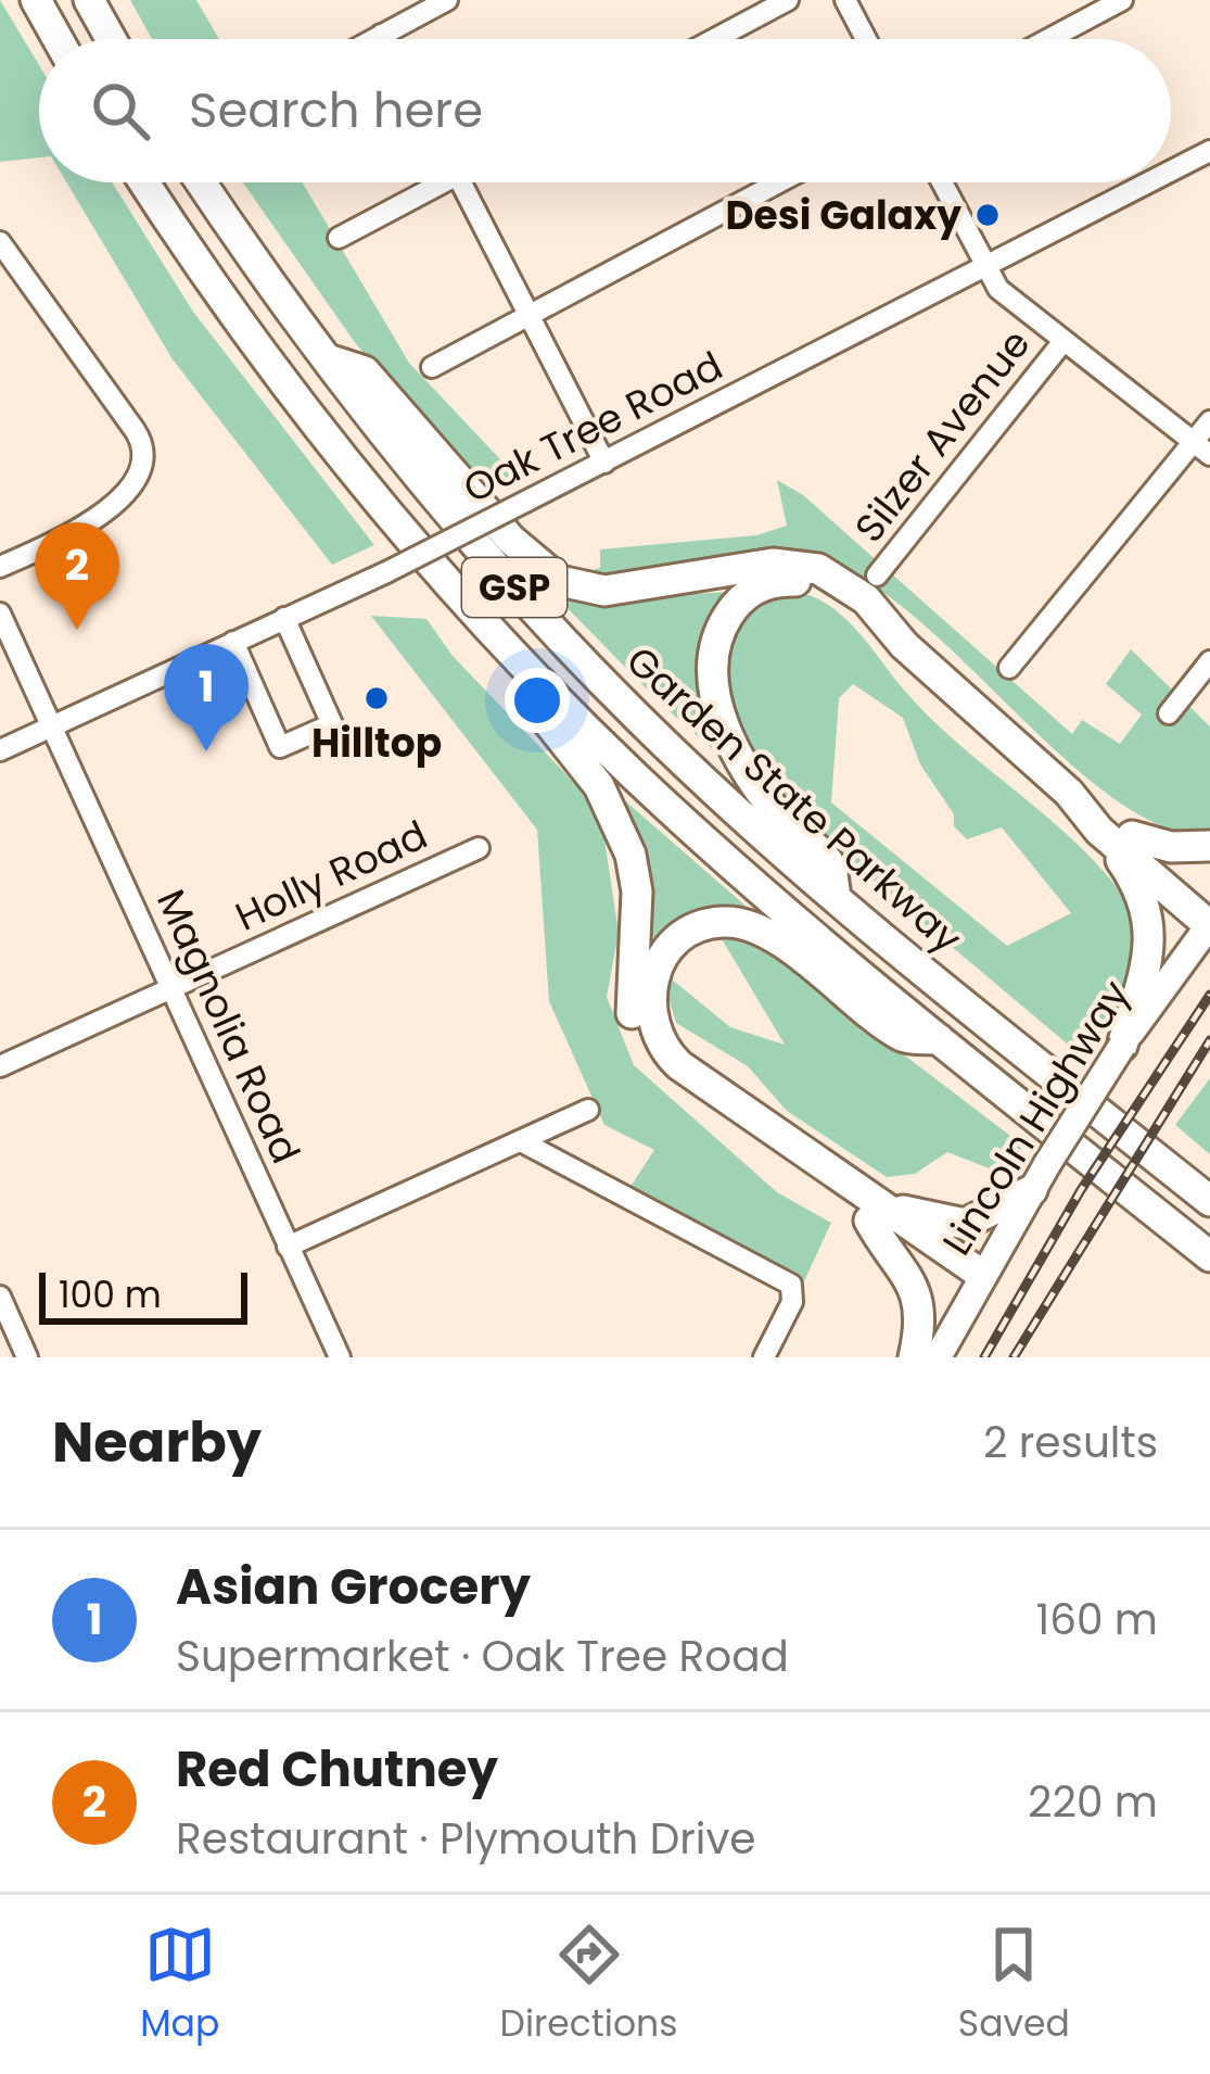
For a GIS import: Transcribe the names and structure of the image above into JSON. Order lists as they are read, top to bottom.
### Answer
{
  "streets": {
    "highway": ["GSP", "Garden State Parkway"],
    "main road": ["Lincoln Highway"],
    "street": [
      "Oak Tree Road",
      "Silzer Avenue",
      "Holly Road",
      "Magnolia Road"
    ]
  },
  "crossings": [
    ["Oak Tree Road", "Magnolia Road"],
    ["Holly Road", "Magnolia Road"]
  ],
  "places": ["Desi Galaxy", "Hilltop"],
  "scale_bar": "100 m",
  "page": {
    "search": "Search here",
    "pins": ["2", "1"],
    "scale": "100 m",
    "heading": ["Nearby", "2 results"],
    "list": [
      {
        "mark": "1",
        "name": "Asian Grocery",
        "note": "Supermarket · Oak Tree Road",
        "value": "160 m"
      },
      {
        "mark": "2",
        "name": "Red Chutney",
        "note": "Restaurant · Plymouth Drive",
        "value": "220 m"
      }
    ],
    "nav": ["Map", "Directions", "Saved"]
  }
}
